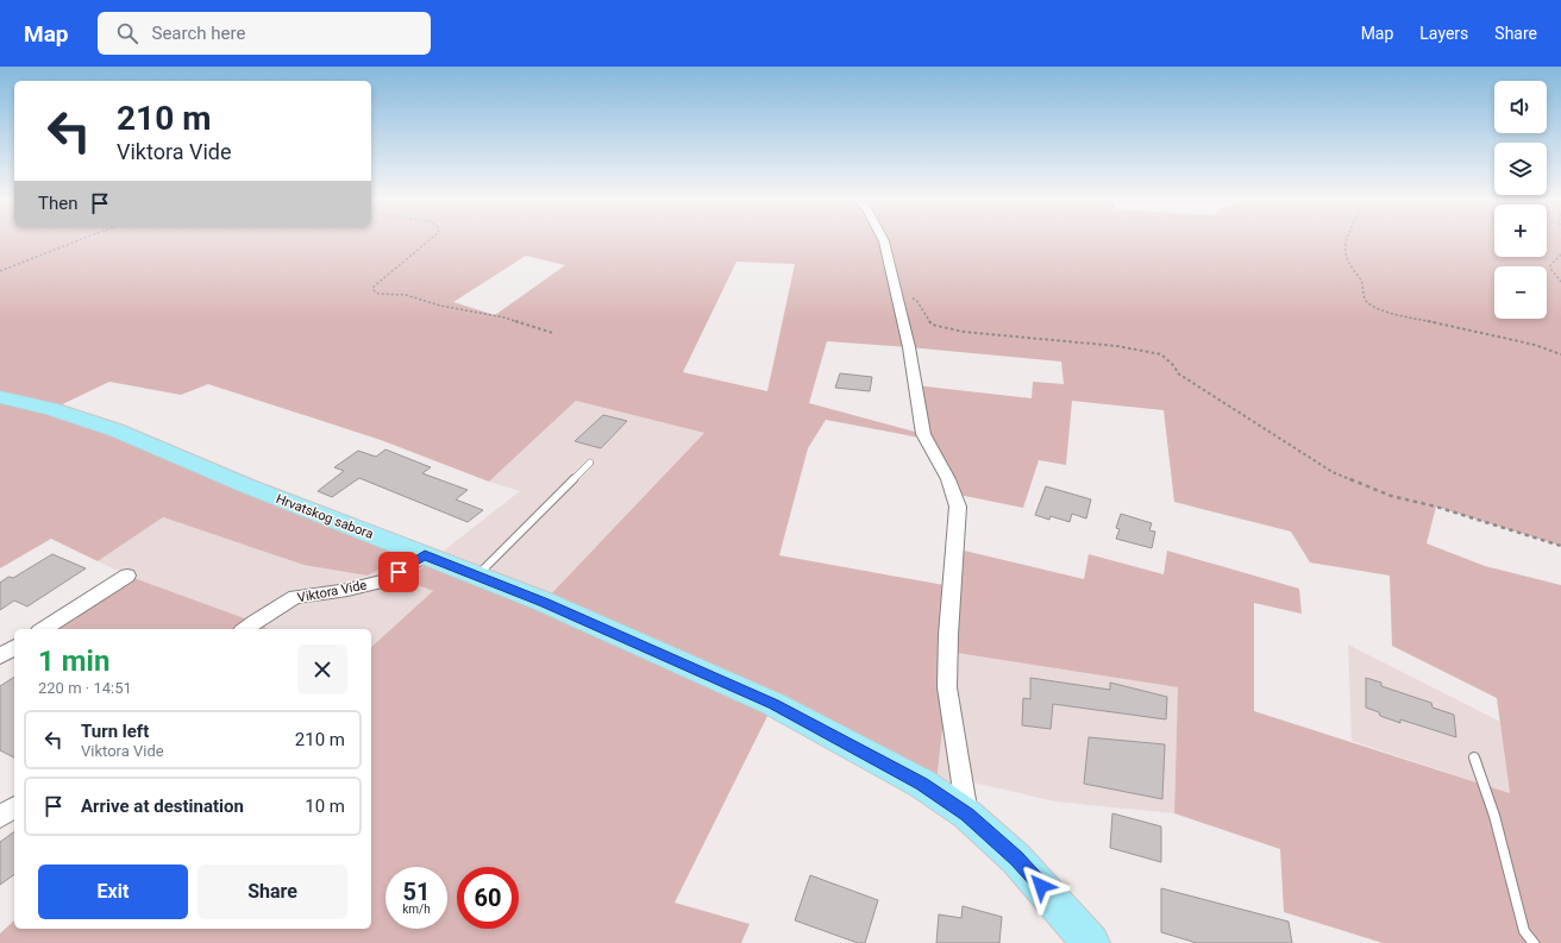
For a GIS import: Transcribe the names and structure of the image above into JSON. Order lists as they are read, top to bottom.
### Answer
{
  "streets": {
    "main road": ["Hrvatskog sabora"],
    "street": ["Viktora Vide"]
  },
  "crossings": [
    ["Hrvatskog sabora", "Viktora Vide"]
  ],
  "page": {
    "header": "Map",
    "search": "Search here",
    "nav": ["Map", "Layers", "Share"],
    "map_buttons": ["+", "−"],
    "turn": ["210 m", "Viktora Vide"],
    "then": "Then",
    "heading": ["1 min", "220 m · 14:51"],
    "list": [
      {
        "name": "Turn left",
        "note": "Viktora Vide",
        "value": "210 m"
      },
      {
        "name": "Arrive at destination",
        "value": "10 m"
      }
    ],
    "buttons": ["Exit", "Share"],
    "speed": "51 km/h",
    "limit": "60"
  }
}
